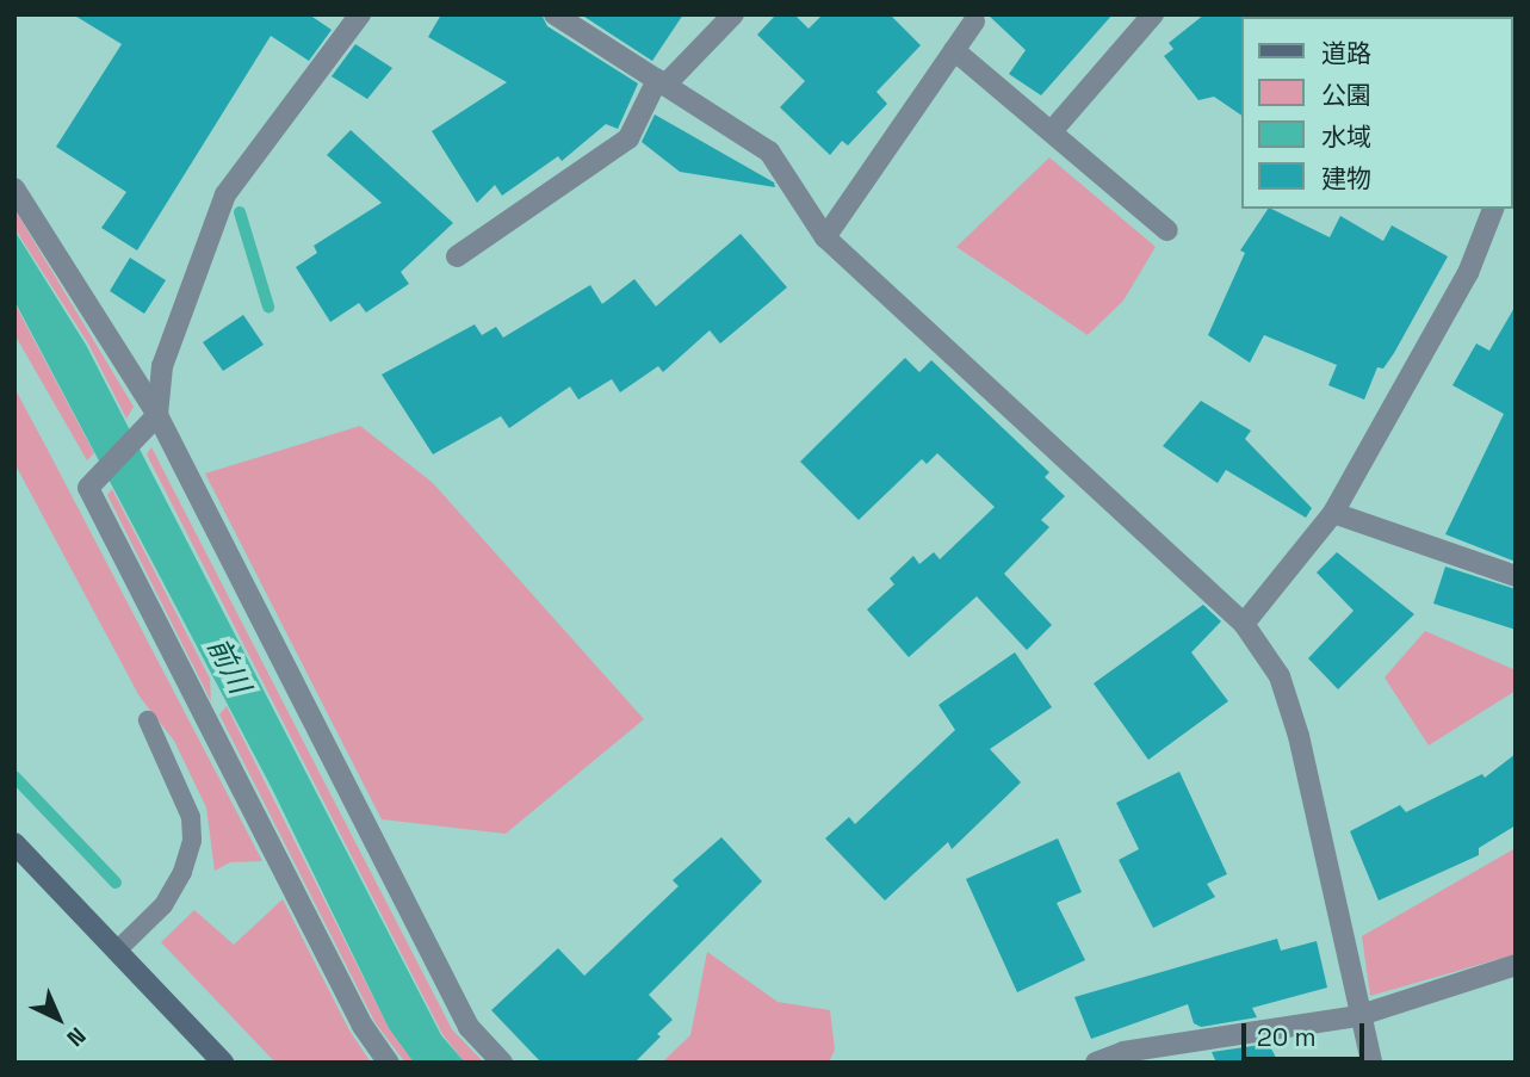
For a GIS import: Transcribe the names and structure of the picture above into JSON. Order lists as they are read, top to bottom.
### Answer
{
  "water": ["前川"],
  "legend": [
    "道路",
    "公園",
    "水域",
    "建物"
  ],
  "scale_bar": "20 m",
  "north": "bottom right"
}
